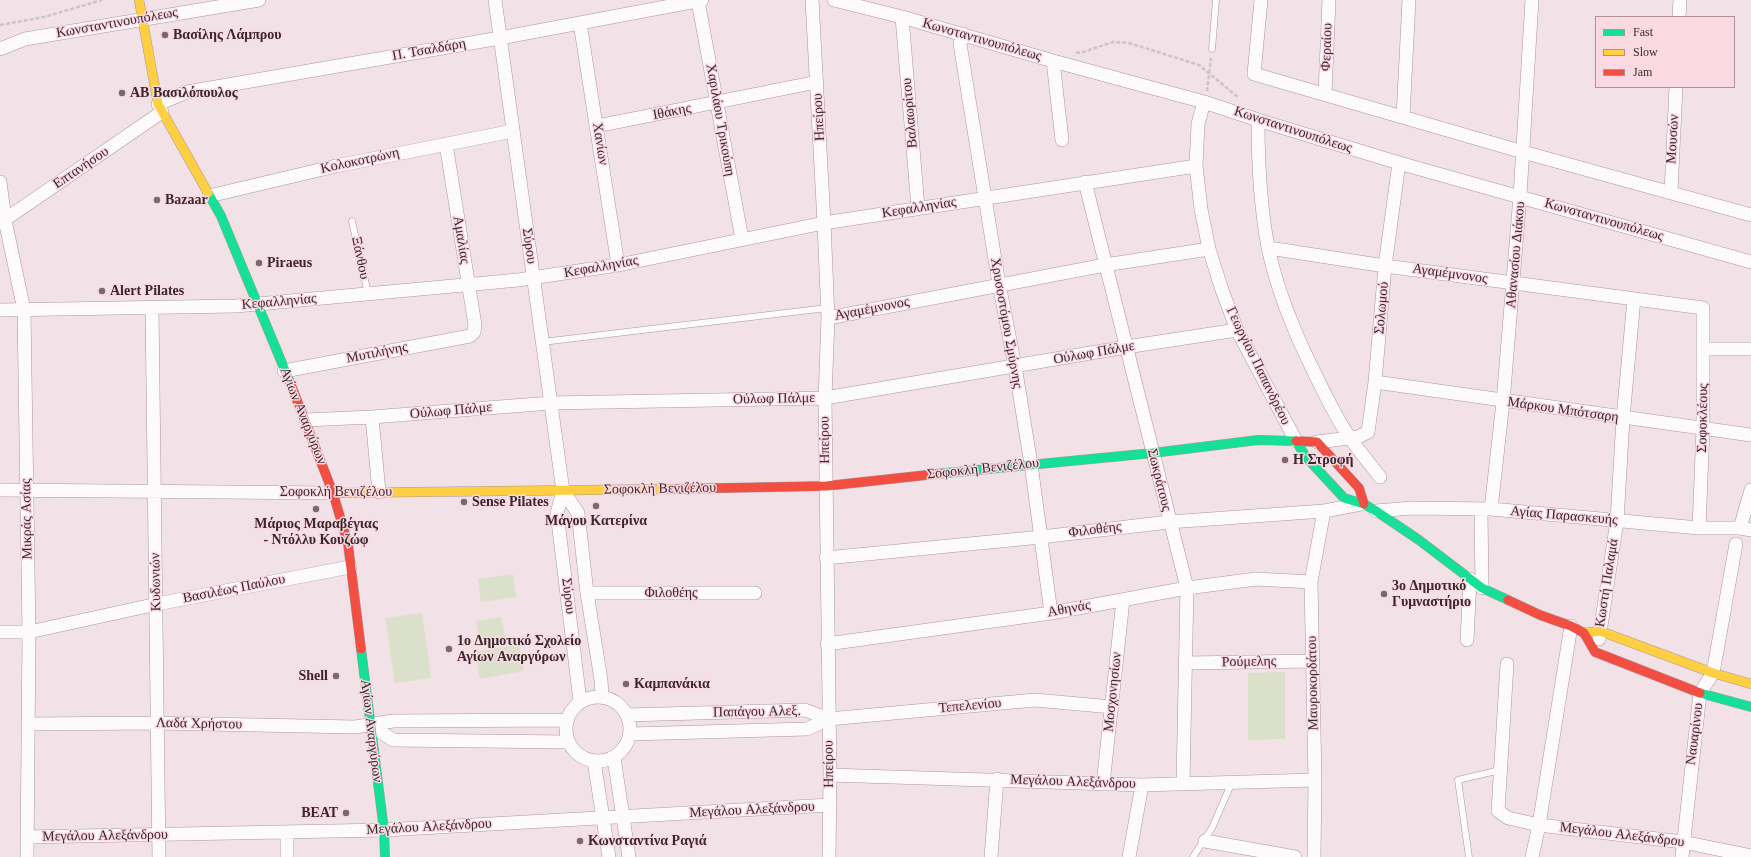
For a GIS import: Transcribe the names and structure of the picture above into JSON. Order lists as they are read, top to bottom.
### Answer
{
  "streets": {
    "street": [
      "Κωνσταντινουπόλεως",
      "Φεραίου",
      "Π. Τσαλδάρη",
      "Ιθάκης",
      "Βαλαωρίτου",
      "Ηπείρου",
      "Χαριλάου Τρικούπη",
      "Μουσών",
      "Χανίων",
      "Κολοκοτρώνη",
      "Επτανήσου",
      "Κεφαλληνίας",
      "Αμαλίας",
      "Σύρου",
      "Αθανασίου Διάκου",
      "Αγαμέμνονος",
      "Σολωμού",
      "Χρυσοστόμου Σμύρνης",
      "Μυτιλήνης",
      "Ούλωφ Πάλμε",
      "Γεωργίου Παπανδρέου",
      "Μάρκου Μπότσαρη",
      "Αγίων Αναργύρων",
      "Σοφοκλέους",
      "Σοφοκλή Βενιζέλου",
      "Σωκράτους",
      "Αγίας Παρασκευής",
      "Μικράς Ασίας",
      "Φιλοθέης",
      "Κυδωνιών",
      "Κωστή Παλαμά",
      "Βασιλέως Παύλου",
      "Αθηνάς",
      "Ρούμελης",
      "Μαυροκορδάτου",
      "Μοσχονησίων",
      "Τεπελενίου",
      "Παπάγου Αλεξ.",
      "Λαδά Χρήστου",
      "Ναυαρίνου",
      "Μεγάλου Αλεξάνδρου"
    ],
    "lane": ["Ξάνθου"]
  },
  "crossings": [
    ["Κωνσταντινουπόλεως", "Βαλαωρίτου"],
    ["Κωνσταντινουπόλεως", "Αθανασίου Διάκου"],
    ["Κωνσταντινουπόλεως", "Σολωμού"],
    ["Κωνσταντινουπόλεως", "Χρυσοστόμου Σμύρνης"],
    ["Κωνσταντινουπόλεως", "Γεωργίου Παπανδρέου"],
    ["Κωνσταντινουπόλεως", "Αγίων Αναργύρων"],
    ["Π. Τσαλδάρη", "Χαριλάου Τρικούπη"],
    ["Π. Τσαλδάρη", "Χανίων"],
    ["Π. Τσαλδάρη", "Επτανήσου"],
    ["Π. Τσαλδάρη", "Σύρου"],
    ["Π. Τσαλδάρη", "Αγίων Αναργύρων"],
    ["Ιθάκης", "Ηπείρου"],
    ["Ιθάκης", "Χαριλάου Τρικούπη"],
    ["Ιθάκης", "Χανίων"],
    ["Βαλαωρίτου", "Κεφαλληνίας"],
    ["Ηπείρου", "Κεφαλληνίας"],
    ["Ηπείρου", "Αγαμέμνονος"],
    ["Ηπείρου", "Ούλωφ Πάλμε"],
    ["Ηπείρου", "Σοφοκλή Βενιζέλου"],
    ["Ηπείρου", "Φιλοθέης"],
    ["Ηπείρου", "Αθηνάς"],
    ["Ηπείρου", "Τεπελενίου"],
    ["Ηπείρου", "Παπάγου Αλεξ."],
    ["Ηπείρου", "Μεγάλου Αλεξάνδρου"],
    ["Χαριλάου Τρικούπη", "Κεφαλληνίας"],
    ["Χανίων", "Κεφαλληνίας"],
    ["Κολοκοτρώνη", "Αμαλίας"],
    ["Κολοκοτρώνη", "Σύρου"],
    ["Κολοκοτρώνη", "Αγίων Αναργύρων"],
    ["Επτανήσου", "Αγίων Αναργύρων"],
    ["Επτανήσου", "Μικράς Ασίας"],
    ["Κεφαλληνίας", "Αμαλίας"],
    ["Κεφαλληνίας", "Σύρου"],
    ["Κεφαλληνίας", "Ξάνθου"],
    ["Κεφαλληνίας", "Χρυσοστόμου Σμύρνης"],
    ["Κεφαλληνίας", "Γεωργίου Παπανδρέου"],
    ["Κεφαλληνίας", "Αγίων Αναργύρων"],
    ["Κεφαλληνίας", "Σωκράτους"],
    ["Κεφαλληνίας", "Μικράς Ασίας"],
    ["Κεφαλληνίας", "Κυδωνιών"],
    ["Αμαλίας", "Μυτιλήνης"],
    ["Σύρου", "Αγαμέμνονος"],
    ["Σύρου", "Ούλωφ Πάλμε"],
    ["Σύρου", "Σοφοκλή Βενιζέλου"],
    ["Σύρου", "Φιλοθέης"],
    ["Σύρου", "Παπάγου Αλεξ."],
    ["Αθανασίου Διάκου", "Αγαμέμνονος"],
    ["Αθανασίου Διάκου", "Γεωργίου Παπανδρέου"],
    ["Αθανασίου Διάκου", "Μάρκου Μπότσαρη"],
    ["Αθανασίου Διάκου", "Αγίας Παρασκευής"],
    ["Αγαμέμνονος", "Σολωμού"],
    ["Αγαμέμνονος", "Χρυσοστόμου Σμύρνης"],
    ["Αγαμέμνονος", "Γεωργίου Παπανδρέου"],
    ["Αγαμέμνονος", "Σοφοκλέους"],
    ["Αγαμέμνονος", "Σωκράτους"],
    ["Αγαμέμνονος", "Κωστή Παλαμά"],
    ["Σολωμού", "Μάρκου Μπότσαρη"],
    ["Χρυσοστόμου Σμύρνης", "Ούλωφ Πάλμε"],
    ["Χρυσοστόμου Σμύρνης", "Σοφοκλή Βενιζέλου"],
    ["Χρυσοστόμου Σμύρνης", "Φιλοθέης"],
    ["Χρυσοστόμου Σμύρνης", "Αθηνάς"],
    ["Μυτιλήνης", "Αγίων Αναργύρων"],
    ["Ούλωφ Πάλμε", "Γεωργίου Παπανδρέου"],
    ["Ούλωφ Πάλμε", "Αγίων Αναργύρων"],
    ["Ούλωφ Πάλμε", "Σωκράτους"],
    ["Γεωργίου Παπανδρέου", "Σοφοκλή Βενιζέλου"],
    ["Γεωργίου Παπανδρέου", "Αγίας Παρασκευής"],
    ["Γεωργίου Παπανδρέου", "Φιλοθέης"],
    ["Γεωργίου Παπανδρέου", "Κωστή Παλαμά"],
    ["Μάρκου Μπότσαρη", "Σοφοκλέους"],
    ["Μάρκου Μπότσαρη", "Κωστή Παλαμά"],
    ["Αγίων Αναργύρων", "Σοφοκλή Βενιζέλου"],
    ["Αγίων Αναργύρων", "Βασιλέως Παύλου"],
    ["Αγίων Αναργύρων", "Λαδά Χρήστου"],
    ["Αγίων Αναργύρων", "Μεγάλου Αλεξάνδρου"],
    ["Σοφοκλέους", "Αγίας Παρασκευής"],
    ["Σοφοκλή Βενιζέλου", "Σωκράτους"],
    ["Σοφοκλή Βενιζέλου", "Μικράς Ασίας"],
    ["Σοφοκλή Βενιζέλου", "Κυδωνιών"],
    ["Σωκράτους", "Φιλοθέης"],
    ["Σωκράτους", "Αθηνάς"],
    ["Σωκράτους", "Ρούμελης"],
    ["Σωκράτους", "Μεγάλου Αλεξάνδρου"],
    ["Αγίας Παρασκευής", "Κωστή Παλαμά"],
    ["Μικράς Ασίας", "Βασιλέως Παύλου"],
    ["Μικράς Ασίας", "Λαδά Χρήστου"],
    ["Μικράς Ασίας", "Μεγάλου Αλεξάνδρου"],
    ["Φιλοθέης", "Μαυροκορδάτου"],
    ["Κυδωνιών", "Βασιλέως Παύλου"],
    ["Κυδωνιών", "Λαδά Χρήστου"],
    ["Κυδωνιών", "Μεγάλου Αλεξάνδρου"],
    ["Αθηνάς", "Μαυροκορδάτου"],
    ["Αθηνάς", "Μοσχονησίων"],
    ["Ρούμελης", "Μαυροκορδάτου"],
    ["Μαυροκορδάτου", "Μεγάλου Αλεξάνδρου"],
    ["Μοσχονησίων", "Τεπελενίου"],
    ["Μοσχονησίων", "Μεγάλου Αλεξάνδρου"],
    ["Τεπελενίου", "Παπάγου Αλεξ."],
    ["Ναυαρίνου", "Μεγάλου Αλεξάνδρου"]
  ],
  "places": [
    "Βασίλης Λάμπρου",
    "ΑΒ Βασιλόπουλος",
    "Bazaar",
    "Piraeus",
    "Alert Pilates",
    "Η Στροφή",
    "Sense Pilates",
    "Μάγου Κατερίνα",
    "Μάριος Μαραβέγιας - Ντόλλυ Κουζώφ",
    "3ο Δημοτικό Γυμναστήριο",
    "1ο Δημοτικό Σχολείο Αγίων Αναργύρων",
    "Shell",
    "Καμπανάκια",
    "ΒΕΑΤ",
    "Κωνσταντίνα Ραγιά"
  ],
  "legend": ["Fast", "Slow", "Jam"]
}
